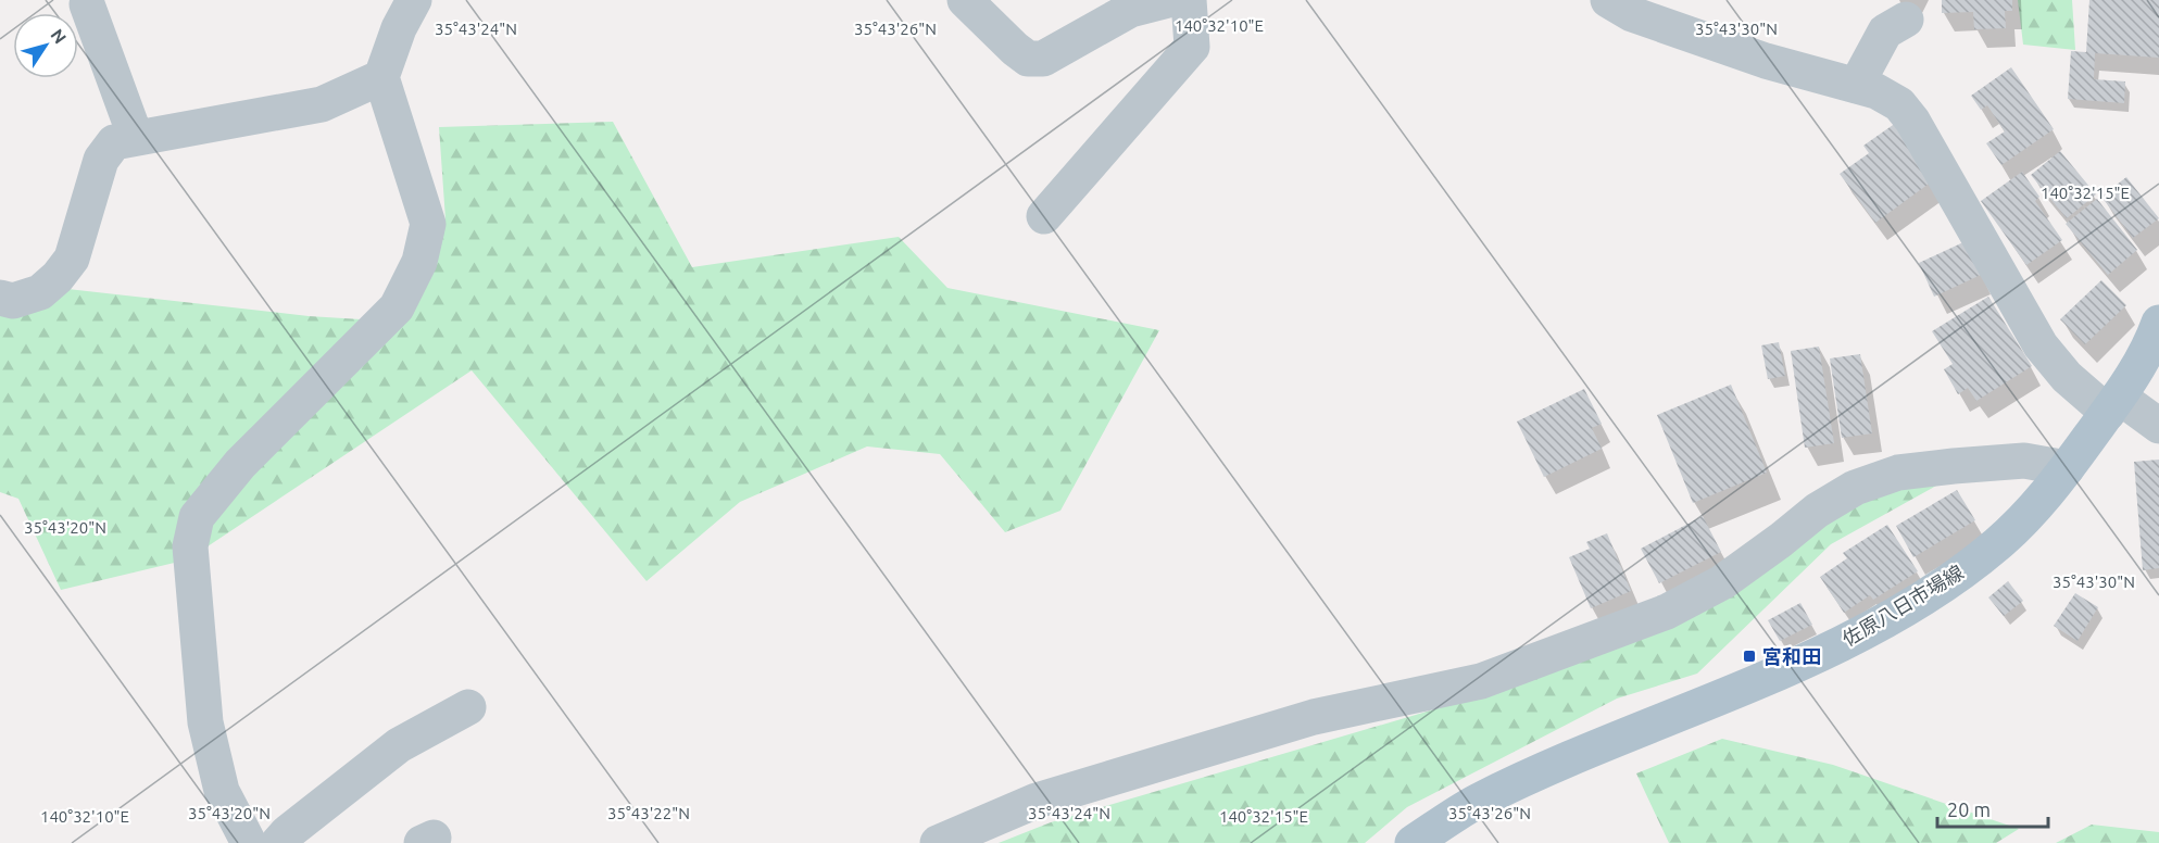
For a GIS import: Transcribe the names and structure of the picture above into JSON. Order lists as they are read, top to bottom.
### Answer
{
  "streets": {
    "main road": ["佐原八日市場線"]
  },
  "places": {
    "transit": ["宮和田"]
  },
  "scale_bar": "20 m",
  "north": "top right",
  "coordinates": [
    "140°32'10\"E",
    "35°43'24\"N",
    "35°43'26\"N",
    "35°43'30\"N",
    "140°32'15\"E",
    "35°43'20\"N",
    "35°43'22\"N"
  ]
}
